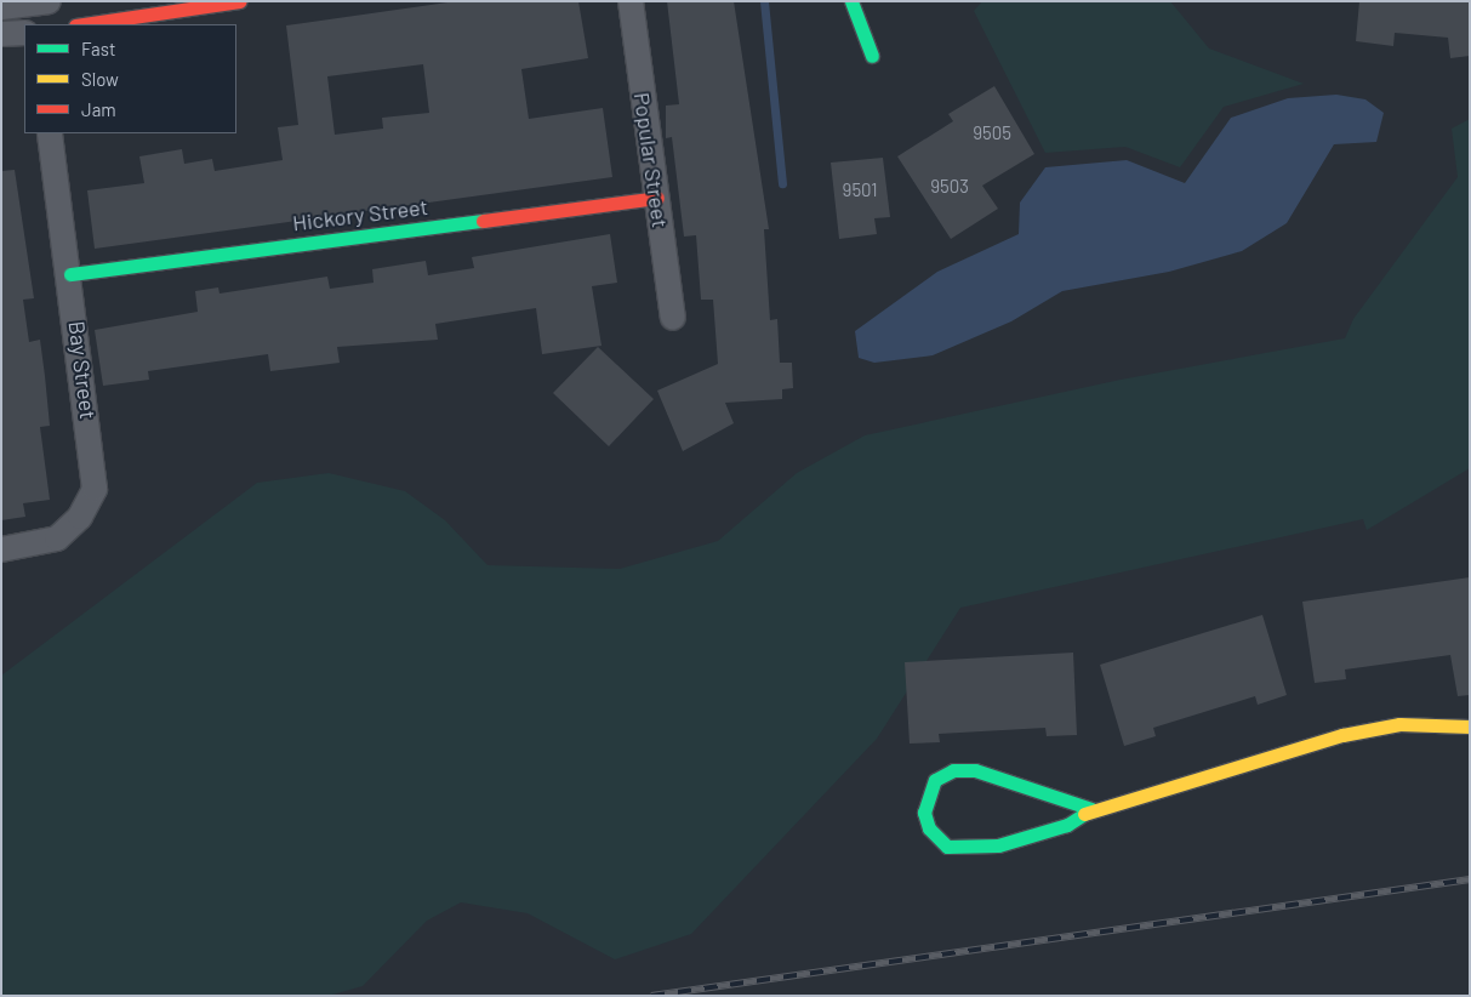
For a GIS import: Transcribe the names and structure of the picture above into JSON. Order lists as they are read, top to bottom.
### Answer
{
  "streets": {
    "street": ["Popular Street", "Hickory Street", "Bay Street"]
  },
  "crossings": [
    ["Popular Street", "Hickory Street"],
    ["Hickory Street", "Bay Street"]
  ],
  "house_numbers": ["9505", "9503", "9501"],
  "legend": ["Fast", "Slow", "Jam"]
}
